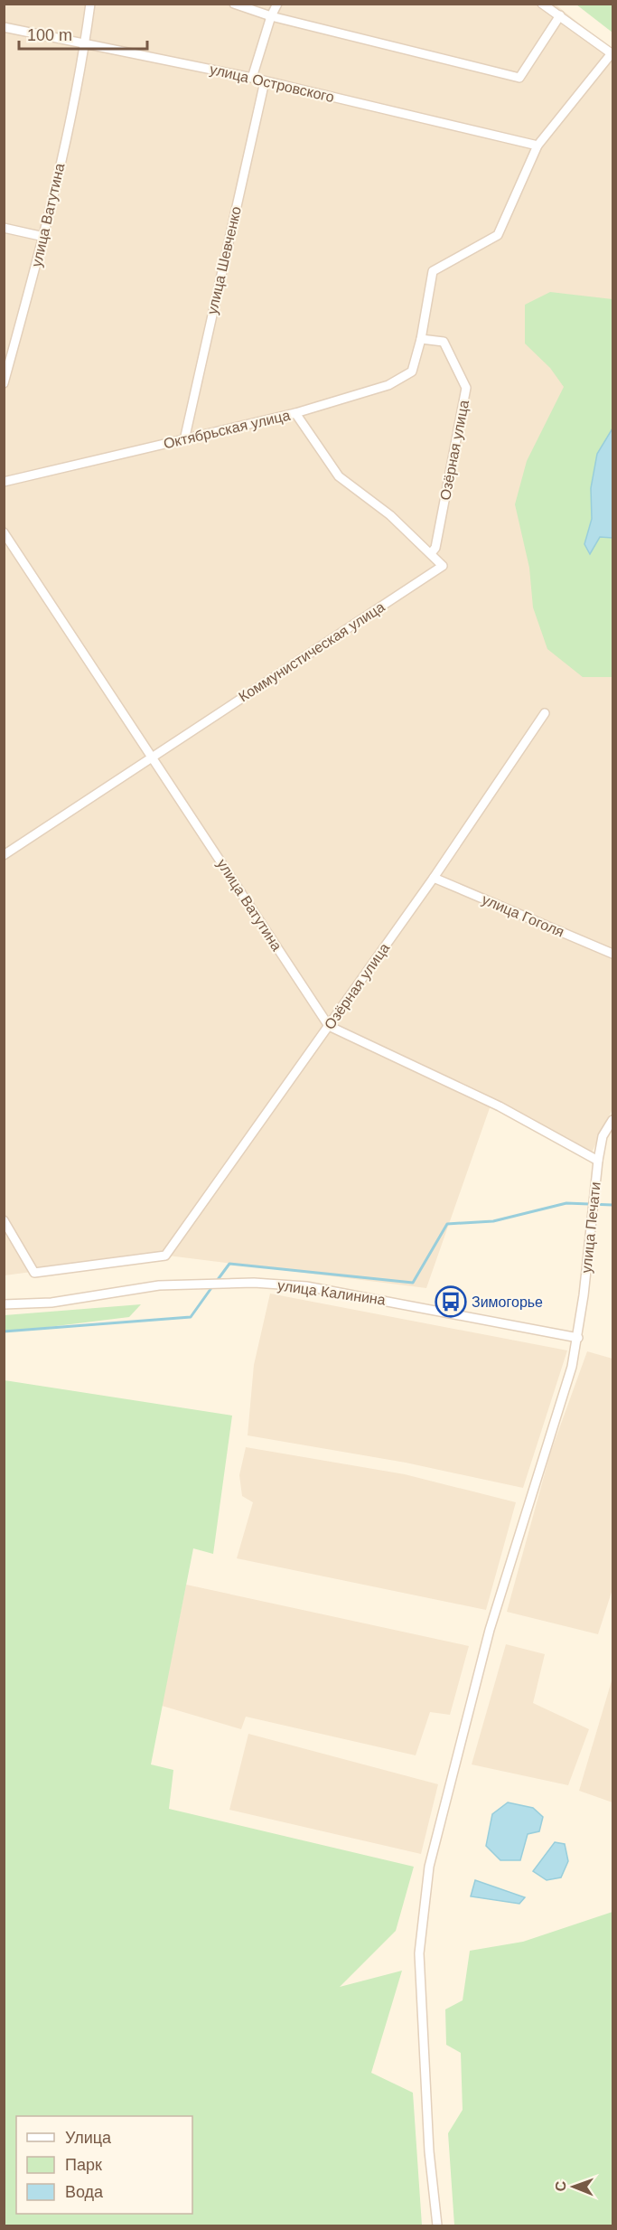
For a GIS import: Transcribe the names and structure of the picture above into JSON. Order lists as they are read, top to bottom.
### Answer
{
  "streets": {
    "street": [
      "улица Островского",
      "улица Ватутина",
      "улица Шевченко",
      "Октябрьская улица",
      "Озёрная улица",
      "Коммунистическая улица",
      "улица Гоголя",
      "улица Печати",
      "улица Калинина"
    ]
  },
  "crossings": [
    ["улица Островского", "улица Ватутина"],
    ["улица Островского", "улица Шевченко"],
    ["улица Ватутина", "Озёрная улица"],
    ["улица Ватутина", "Коммунистическая улица"],
    ["улица Шевченко", "Октябрьская улица"],
    ["Октябрьская улица", "Озёрная улица"],
    ["Озёрная улица", "Коммунистическая улица"],
    ["Озёрная улица", "улица Гоголя"],
    ["улица Печати", "улица Калинина"]
  ],
  "places": {
    "bus stop": ["Зимогорье"]
  },
  "legend": ["Улица", "Парк", "Вода"],
  "scale_bar": "100 m",
  "north": "left"
}
